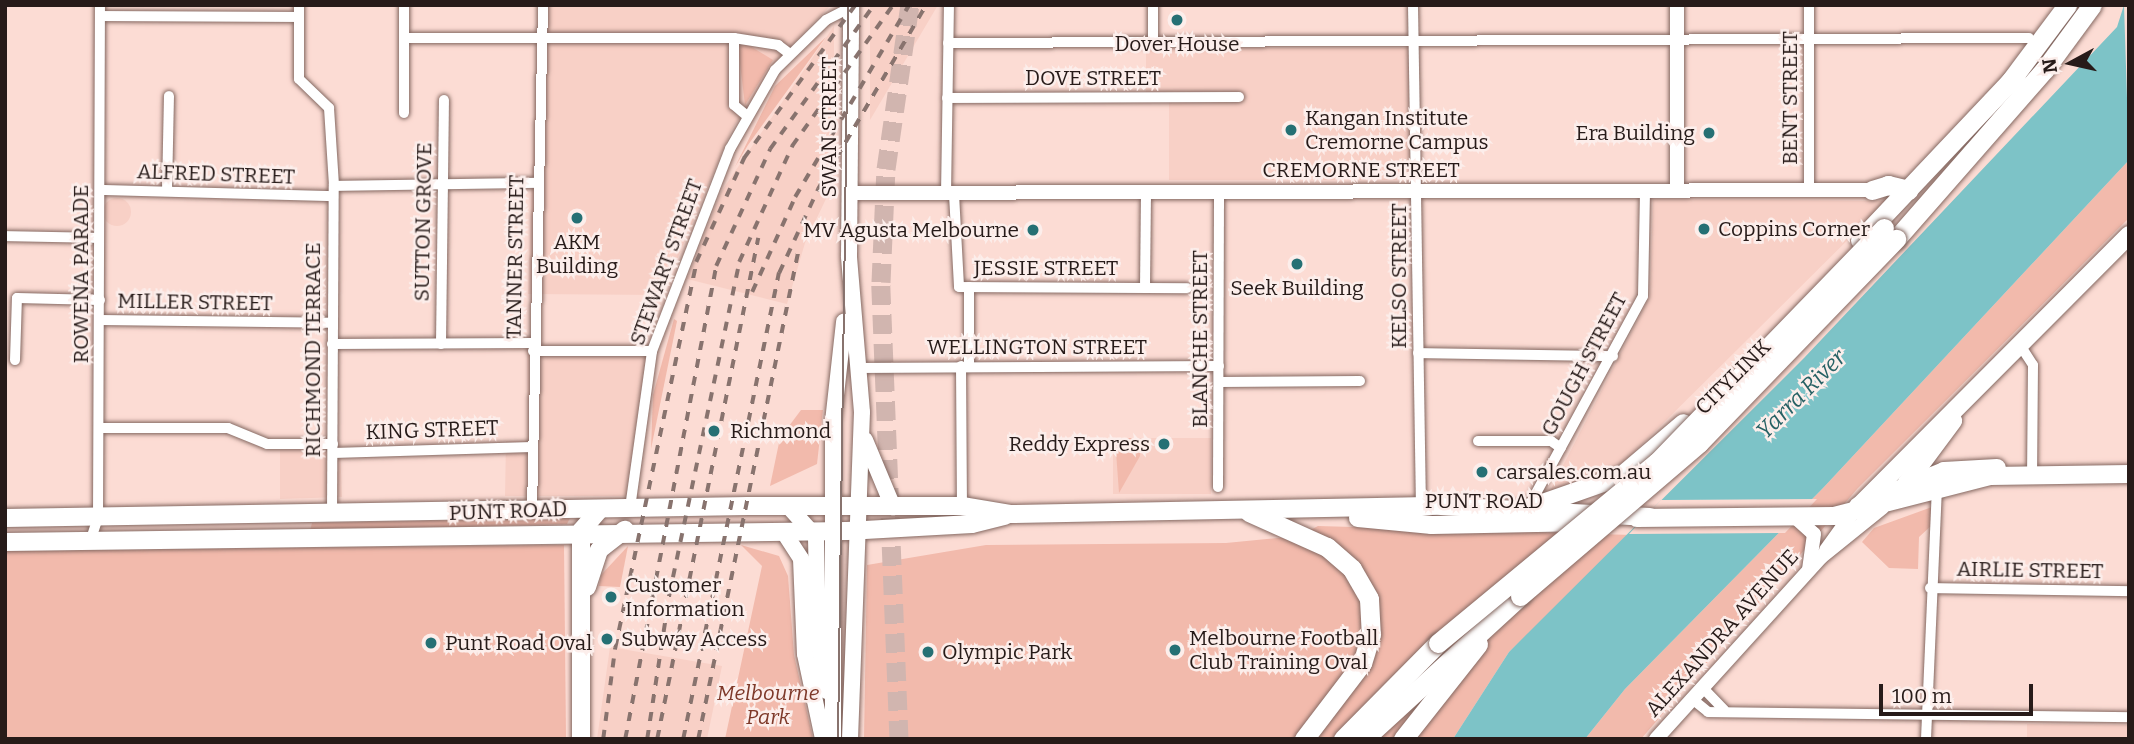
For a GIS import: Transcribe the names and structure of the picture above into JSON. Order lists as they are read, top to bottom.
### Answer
{
  "streets": {
    "highway": ["CITYLINK"],
    "main road": ["SWAN STREET", "PUNT ROAD", "ALEXANDRA AVENUE"],
    "street": [
      "DOVE STREET",
      "BENT STREET",
      "CREMORNE STREET",
      "ALFRED STREET",
      "SUTTON GROVE",
      "TANNER STREET",
      "STEWART STREET",
      "JESSIE STREET",
      "ROWENA PARADE",
      "KELSO STREET",
      "MILLER STREET",
      "BLANCHE STREET",
      "WELLINGTON STREET",
      "RICHMOND TERRACE",
      "GOUGH STREET",
      "KING STREET",
      "AIRLIE STREET"
    ]
  },
  "crossings": [
    ["BENT STREET", "CREMORNE STREET"],
    ["SWAN STREET", "CREMORNE STREET"],
    ["SWAN STREET", "STEWART STREET"],
    ["SWAN STREET", "WELLINGTON STREET"],
    ["SWAN STREET", "PUNT ROAD"],
    ["CREMORNE STREET", "JESSIE STREET"],
    ["CREMORNE STREET", "KELSO STREET"],
    ["CREMORNE STREET", "BLANCHE STREET"],
    ["CREMORNE STREET", "GOUGH STREET"],
    ["ALFRED STREET", "SUTTON GROVE"],
    ["ALFRED STREET", "TANNER STREET"],
    ["ALFRED STREET", "ROWENA PARADE"],
    ["ALFRED STREET", "RICHMOND TERRACE"],
    ["TANNER STREET", "KING STREET"],
    ["TANNER STREET", "PUNT ROAD"],
    ["STEWART STREET", "PUNT ROAD"],
    ["ROWENA PARADE", "MILLER STREET"],
    ["ROWENA PARADE", "KING STREET"],
    ["ROWENA PARADE", "PUNT ROAD"],
    ["KELSO STREET", "PUNT ROAD"],
    ["MILLER STREET", "RICHMOND TERRACE"],
    ["BLANCHE STREET", "WELLINGTON STREET"],
    ["RICHMOND TERRACE", "KING STREET"],
    ["RICHMOND TERRACE", "PUNT ROAD"],
    ["GOUGH STREET", "PUNT ROAD"],
    ["PUNT ROAD", "ALEXANDRA AVENUE"]
  ],
  "water": ["Yarra River"],
  "parks": ["Melbourne Park"],
  "places": [
    "Dover House",
    "Kangan Institute Cremorne Campus",
    "Era Building",
    "AKM Building",
    "Coppins Corner",
    "MV Agusta Melbourne",
    "Seek Building",
    "Richmond",
    "Reddy Express",
    "carsales.com.au",
    "Customer Information",
    "Subway Access",
    "Punt Road Oval",
    "Melbourne Football Club Training Oval",
    "Olympic Park"
  ],
  "scale_bar": "100 m",
  "north": "left"
}
